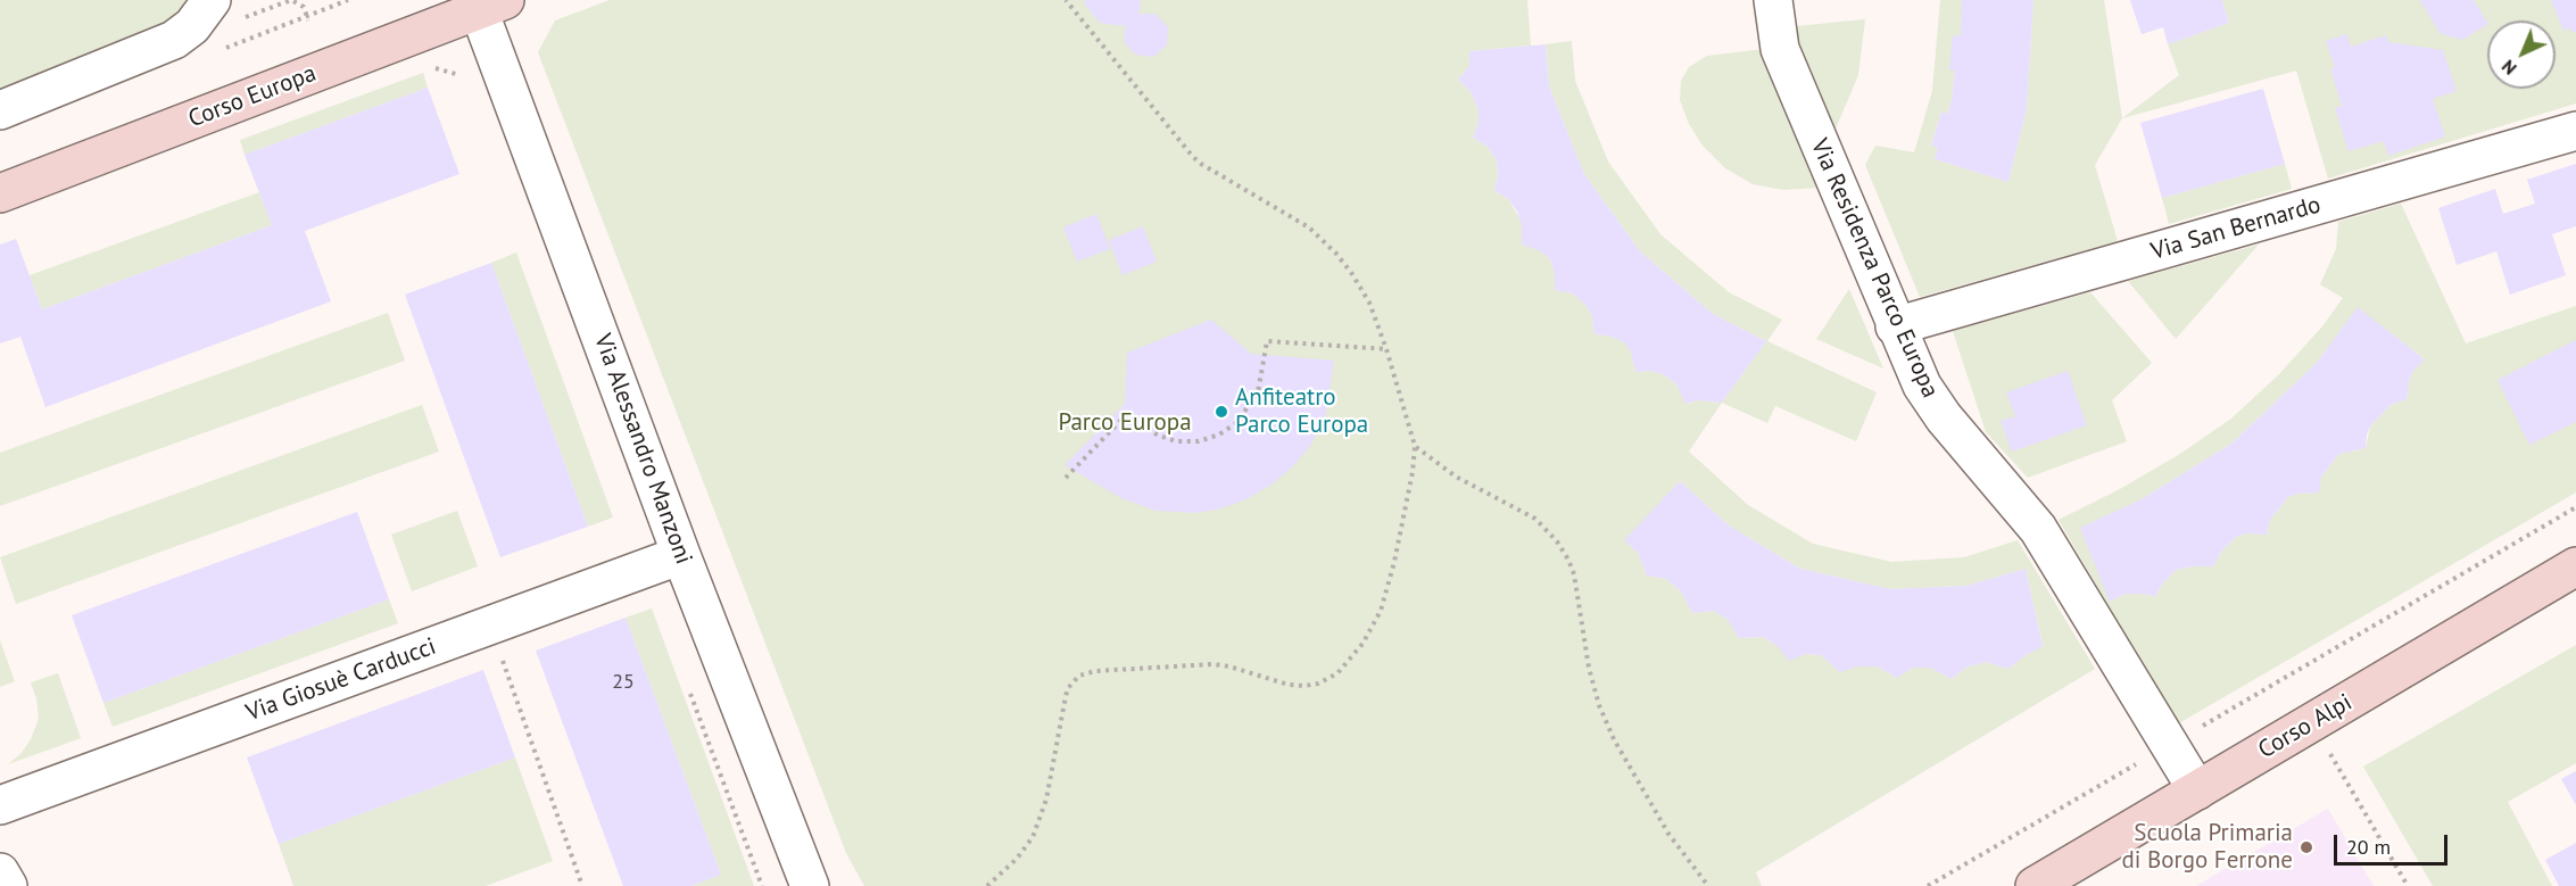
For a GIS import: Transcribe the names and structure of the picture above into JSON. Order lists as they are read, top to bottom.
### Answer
{
  "streets": {
    "street": [
      "Corso Europa",
      "Via San Bernardo",
      "Via Residenza Parco Europa",
      "Via Alessandro Manzoni",
      "Via Giosuè Carducci",
      "Corso Alpi"
    ]
  },
  "crossings": [
    ["Corso Europa", "Via Alessandro Manzoni"],
    ["Via San Bernardo", "Via Residenza Parco Europa"],
    ["Via Residenza Parco Europa", "Corso Alpi"],
    ["Via Alessandro Manzoni", "Via Giosuè Carducci"]
  ],
  "parks": ["Parco Europa"],
  "places": ["Anfiteatro Parco Europa", "Scuola Primaria di Borgo Ferrone"],
  "house_numbers": ["25"],
  "scale_bar": "20 m",
  "north": "bottom left"
}
